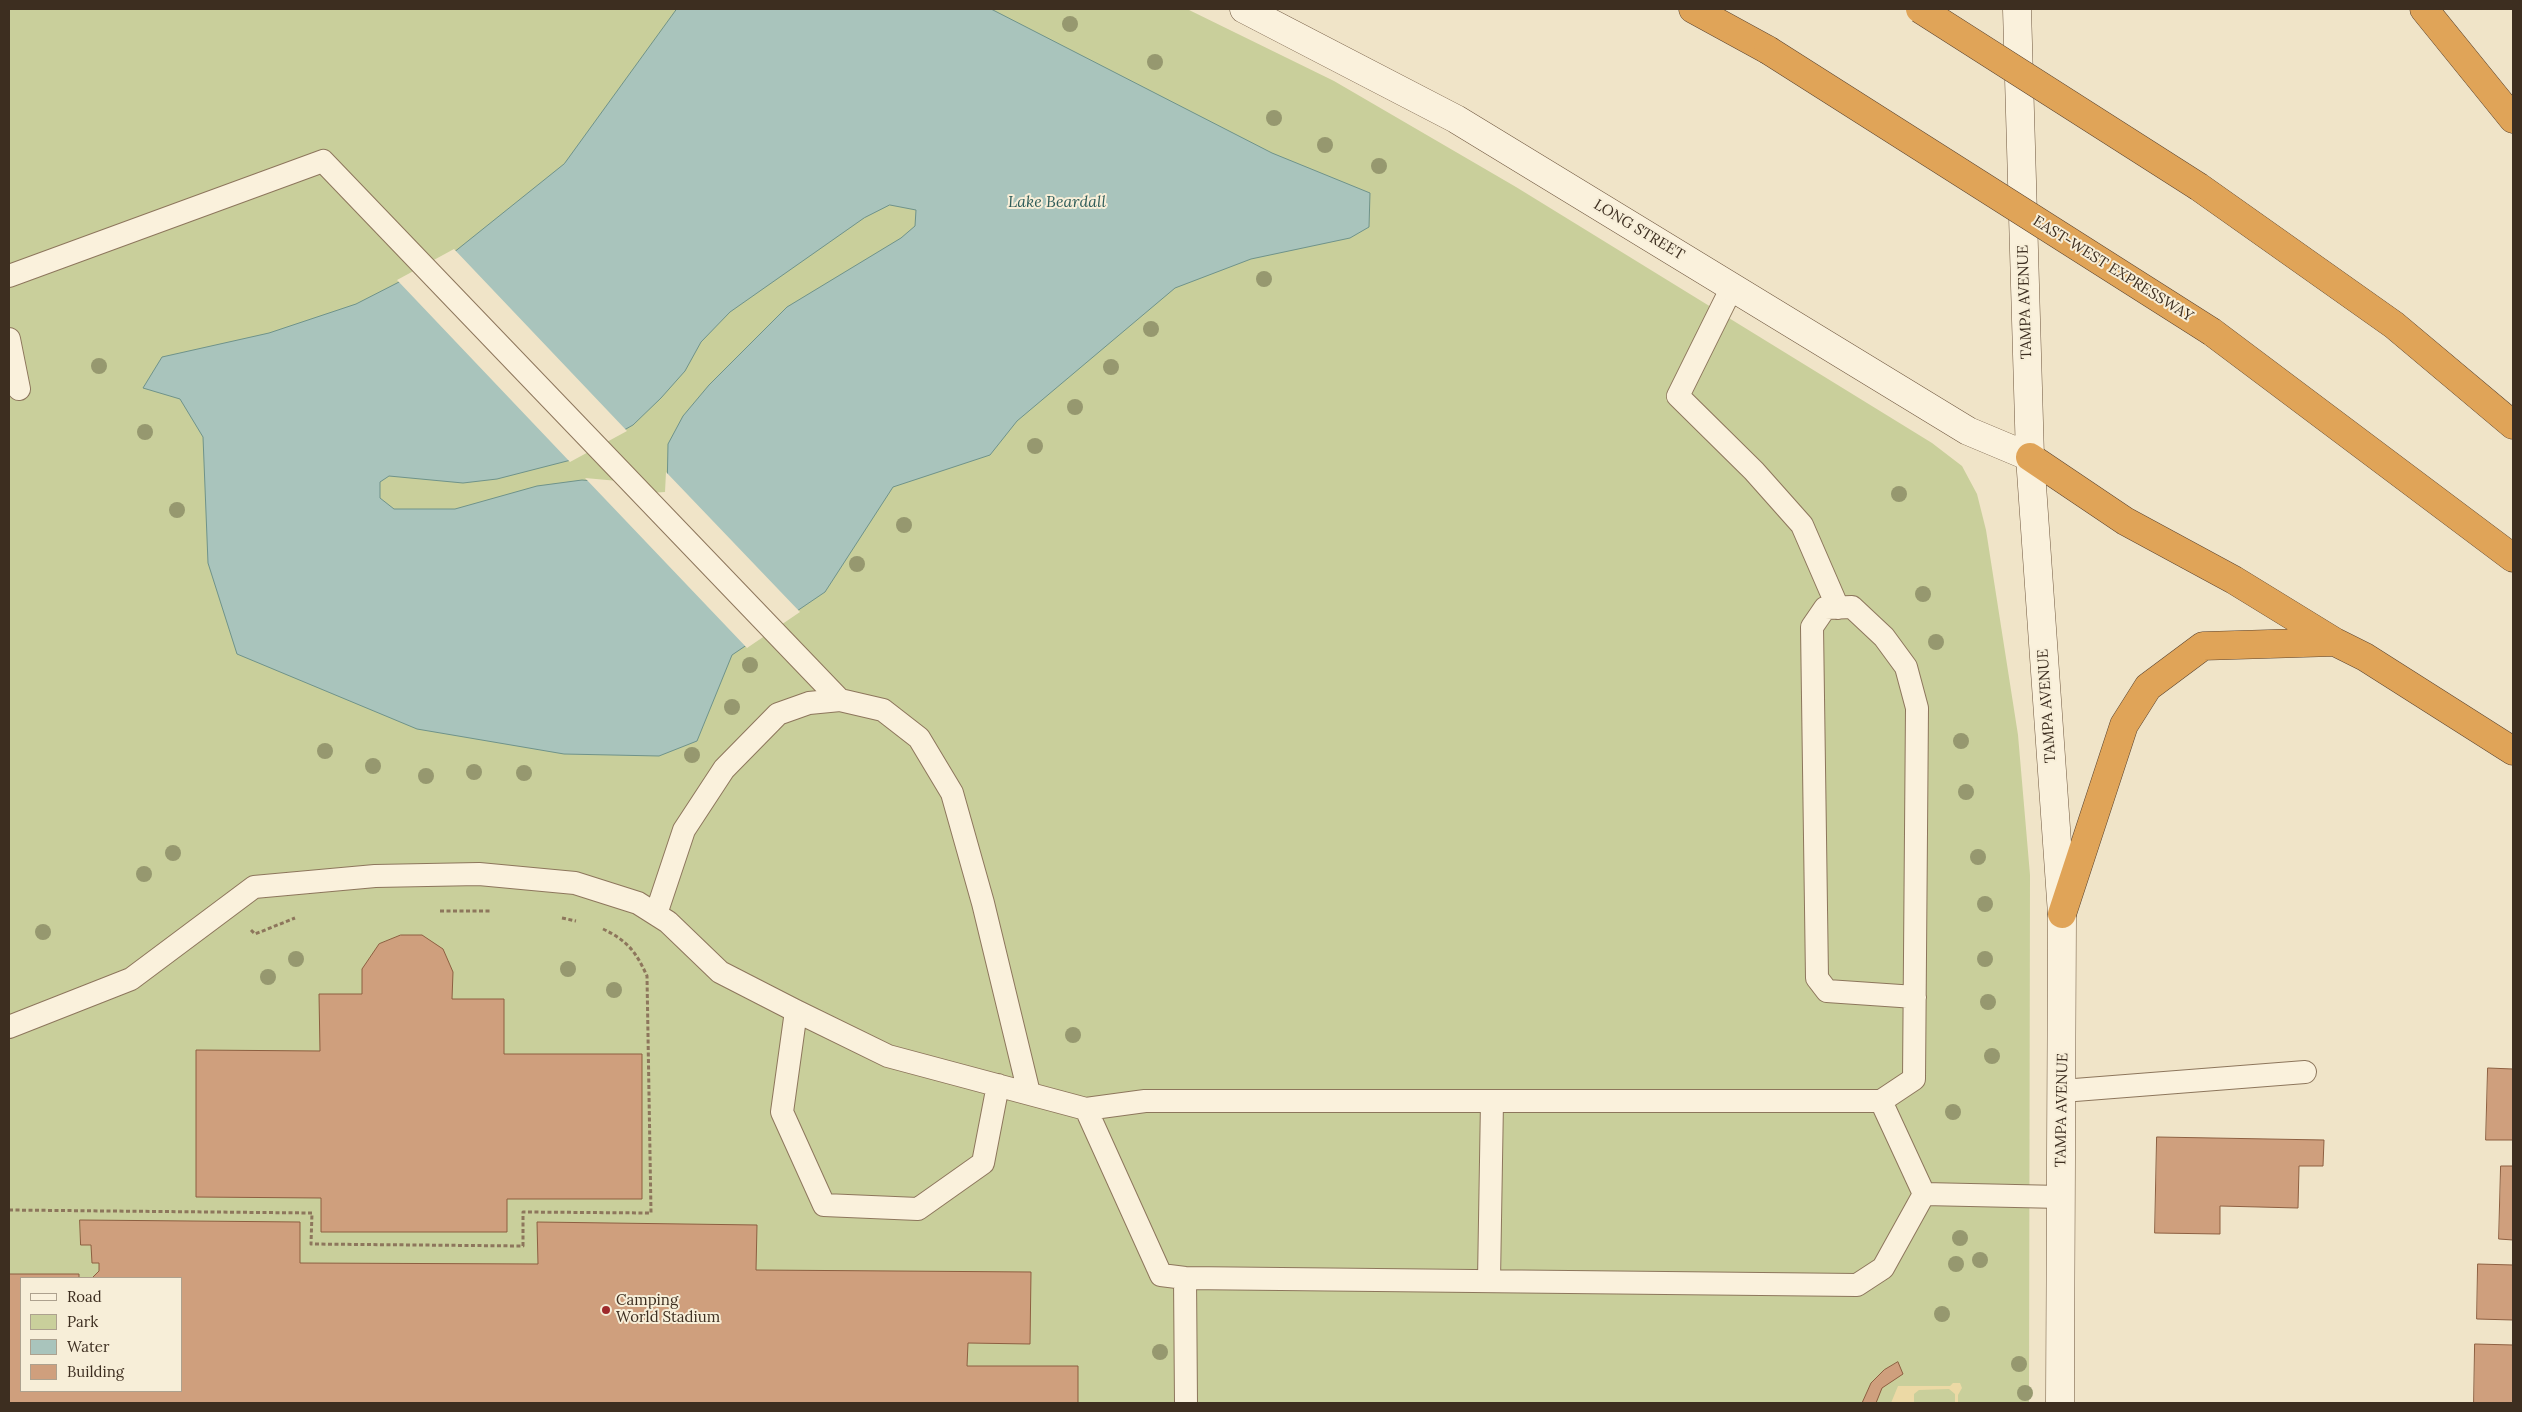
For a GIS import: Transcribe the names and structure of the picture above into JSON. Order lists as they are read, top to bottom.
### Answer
{
  "streets": {
    "highway": ["EAST-WEST EXPRESSWAY"],
    "street": ["LONG STREET", "TAMPA AVENUE"]
  },
  "crossings": [
    ["LONG STREET", "TAMPA AVENUE"]
  ],
  "water": ["Lake Beardall"],
  "places": ["Camping World Stadium"],
  "legend": [
    "Road",
    "Park",
    "Water",
    "Building"
  ]
}
